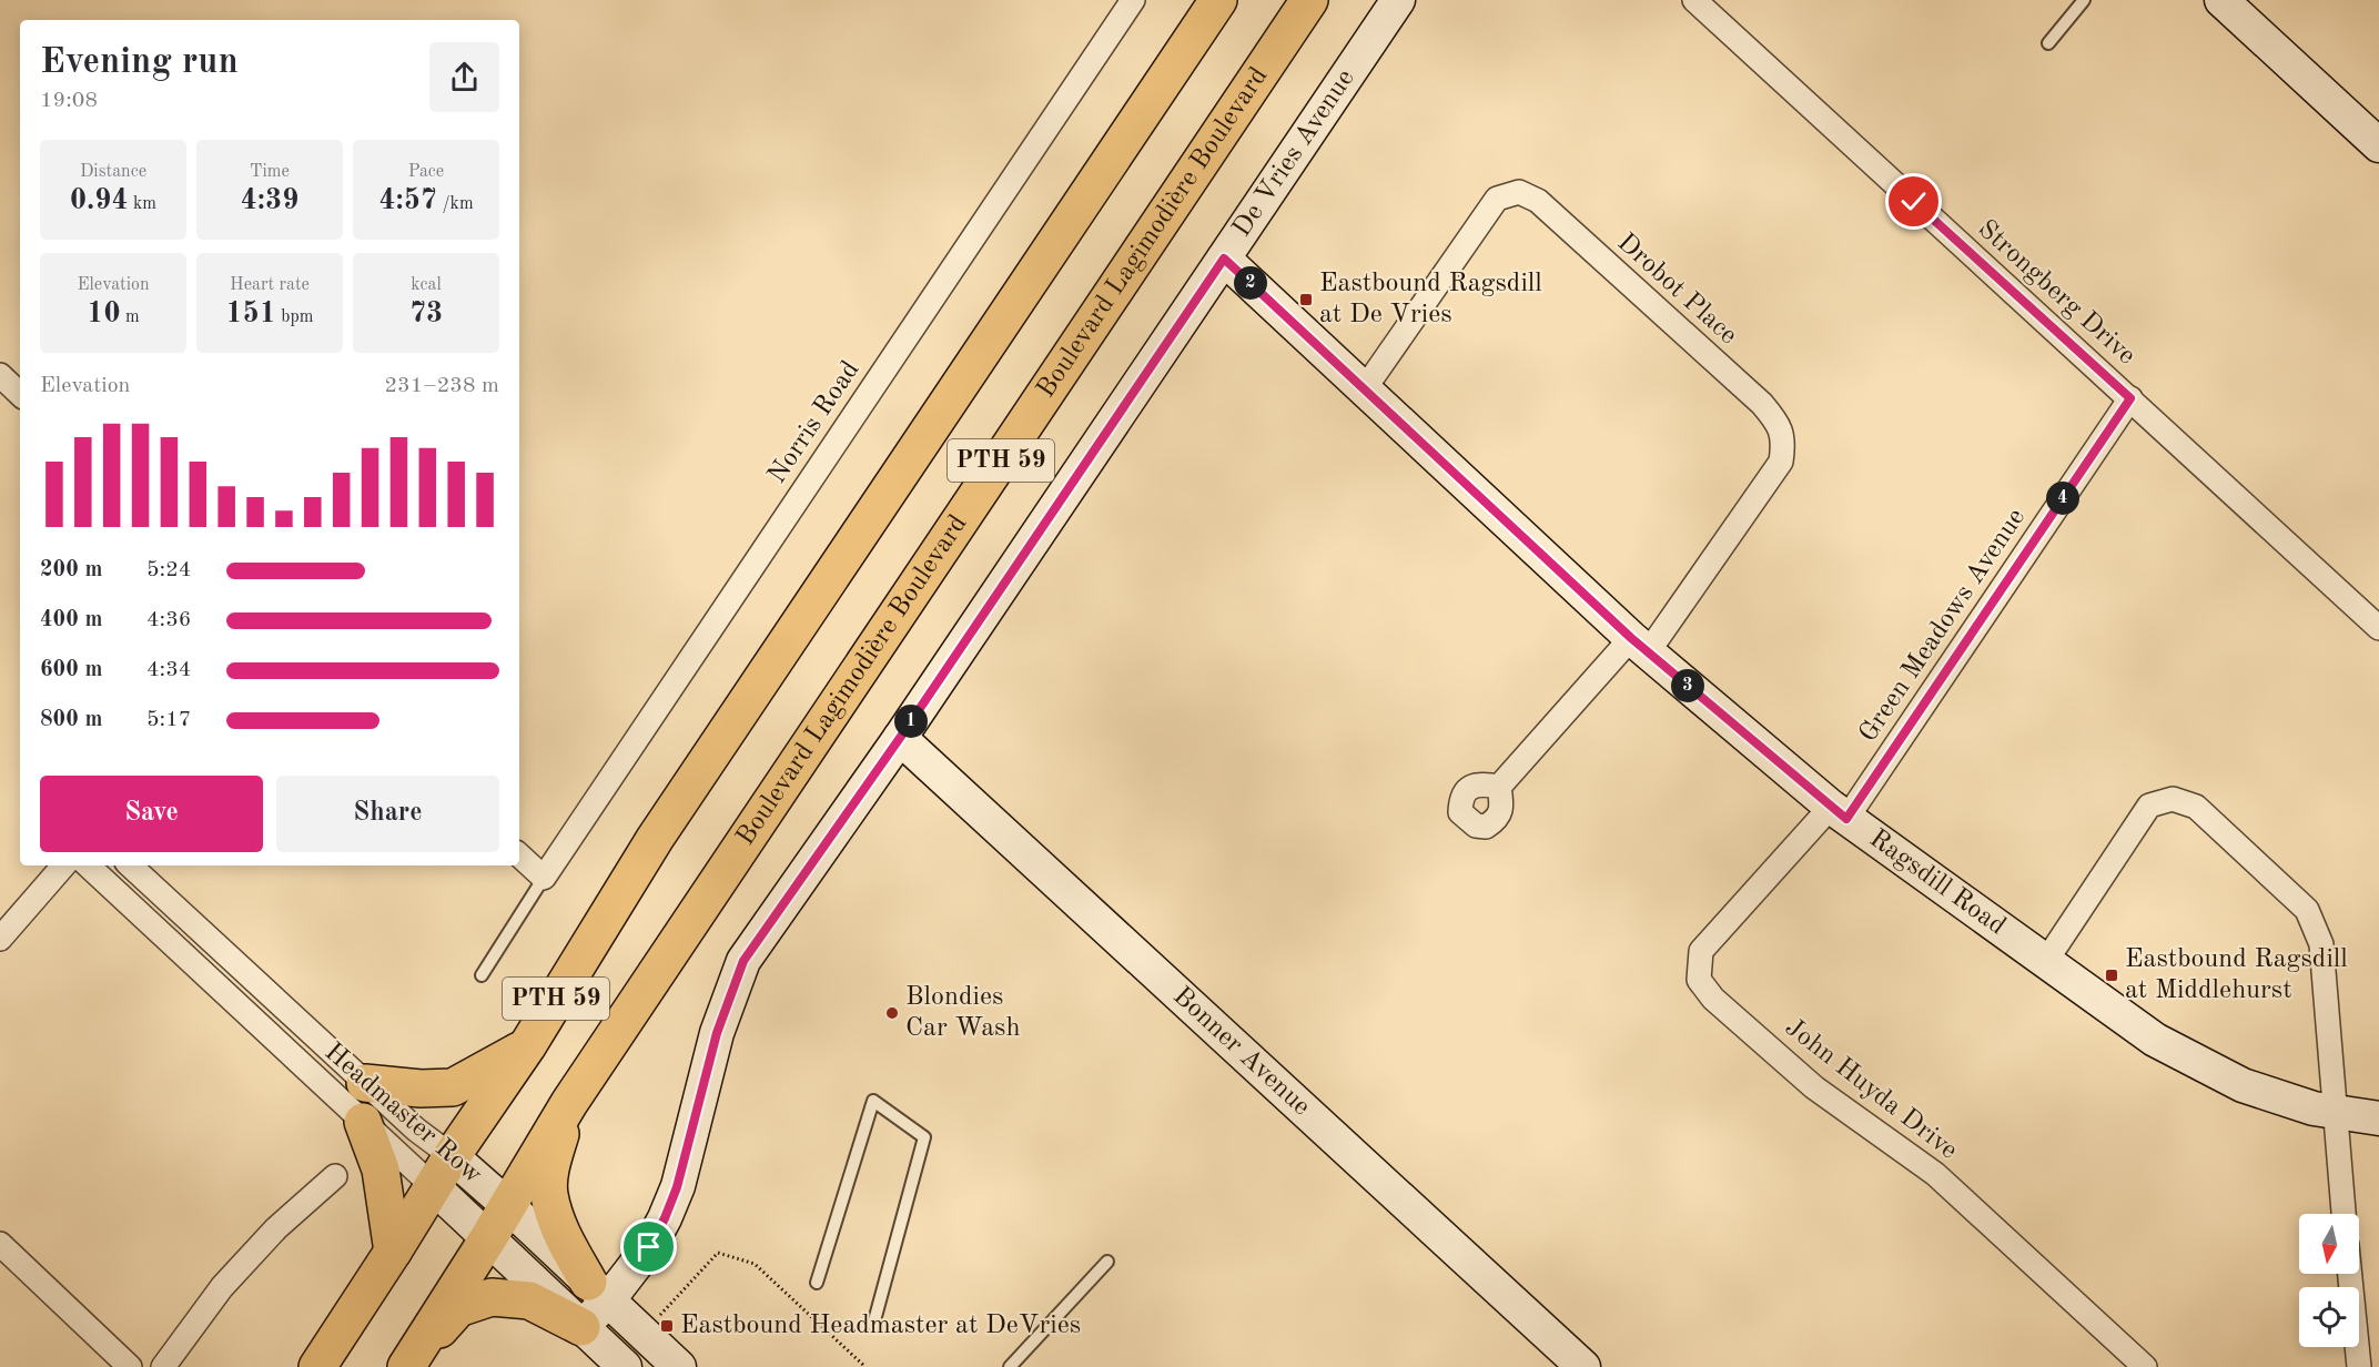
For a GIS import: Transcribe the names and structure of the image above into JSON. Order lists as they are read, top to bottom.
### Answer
{
  "streets": {
    "main road": ["Boulevard Lagimodière Boulevard", "PTH 59"],
    "street": [
      "De Vries Avenue",
      "Drobot Place",
      "Strongberg Drive",
      "Norris Road",
      "Green Meadows Avenue",
      "Ragsdill Road",
      "Bonner Avenue",
      "John Huyda Drive",
      "Headmaster Row"
    ]
  },
  "crossings": [
    ["De Vries Avenue", "Ragsdill Road"],
    ["De Vries Avenue", "Bonner Avenue"],
    ["De Vries Avenue", "Headmaster Row"],
    ["Boulevard Lagimodière Boulevard", "Headmaster Row"],
    ["Drobot Place", "Ragsdill Road"],
    ["Strongberg Drive", "Green Meadows Avenue"],
    ["PTH 59", "Headmaster Row"],
    ["Green Meadows Avenue", "Ragsdill Road"],
    ["Green Meadows Avenue", "John Huyda Drive"],
    ["Ragsdill Road", "John Huyda Drive"]
  ],
  "places": {
    "transit": ["Eastbound Ragsdill at De Vries", "Eastbound Ragsdill at Middlehurst", "Eastbound Headmaster at DeVries"],
    "other": ["Blondies Car Wash"]
  },
  "north": "bottom",
  "page": {
    "heading": ["Evening run", "19:08"],
    "stats": [
      ["Distance", "0.94 km"],
      ["Time", "4:39"],
      ["Pace", "4:57 /km"],
      ["Elevation", "10 m"],
      ["Heart rate", "151 bpm"],
      ["kcal", "73"]
    ],
    "pins": [
      "2",
      "4",
      "3",
      "1"
    ],
    "chart": ["Elevation", "231–238 m"],
    "list": [
      {
        "name": "200 m",
        "note": "5:24"
      },
      {
        "name": "400 m",
        "note": "4:36"
      },
      {
        "name": "600 m",
        "note": "4:34"
      },
      {
        "name": "800 m",
        "note": "5:17"
      }
    ],
    "buttons": ["Save", "Share"]
  }
}
